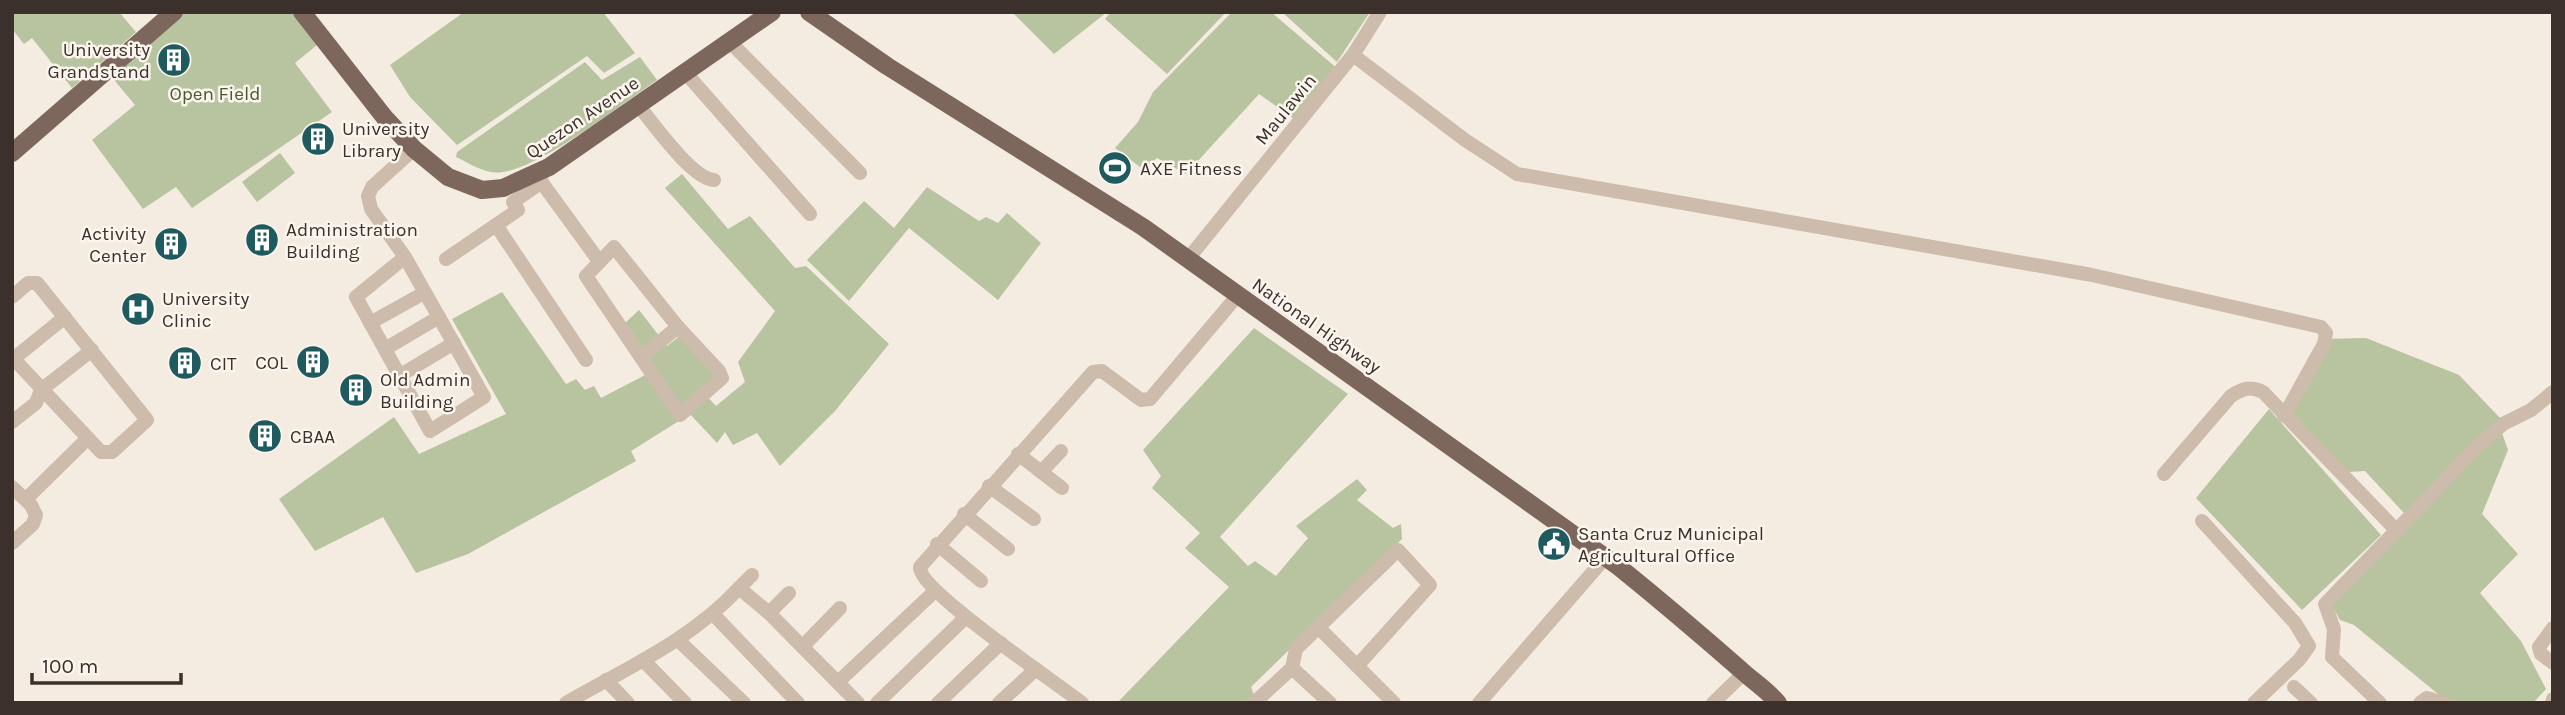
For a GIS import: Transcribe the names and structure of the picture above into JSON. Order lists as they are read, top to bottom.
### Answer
{
  "streets": {
    "main road": ["Quezon Avenue", "National Highway"],
    "street": ["Maulawin"]
  },
  "crossings": [
    ["Maulawin", "National Highway"]
  ],
  "parks": ["Open Field"],
  "places": {
    "building": [
      "University Grandstand",
      "University Library",
      "Administration Building",
      "Activity Center",
      "COL",
      "CIT",
      "Old Admin Building",
      "CBAA"
    ],
    "sports": ["AXE Fitness"],
    "hospital": ["University Clinic"],
    "public building": ["Santa Cruz Municipal Agricultural Office"]
  },
  "scale_bar": "100 m"
}
